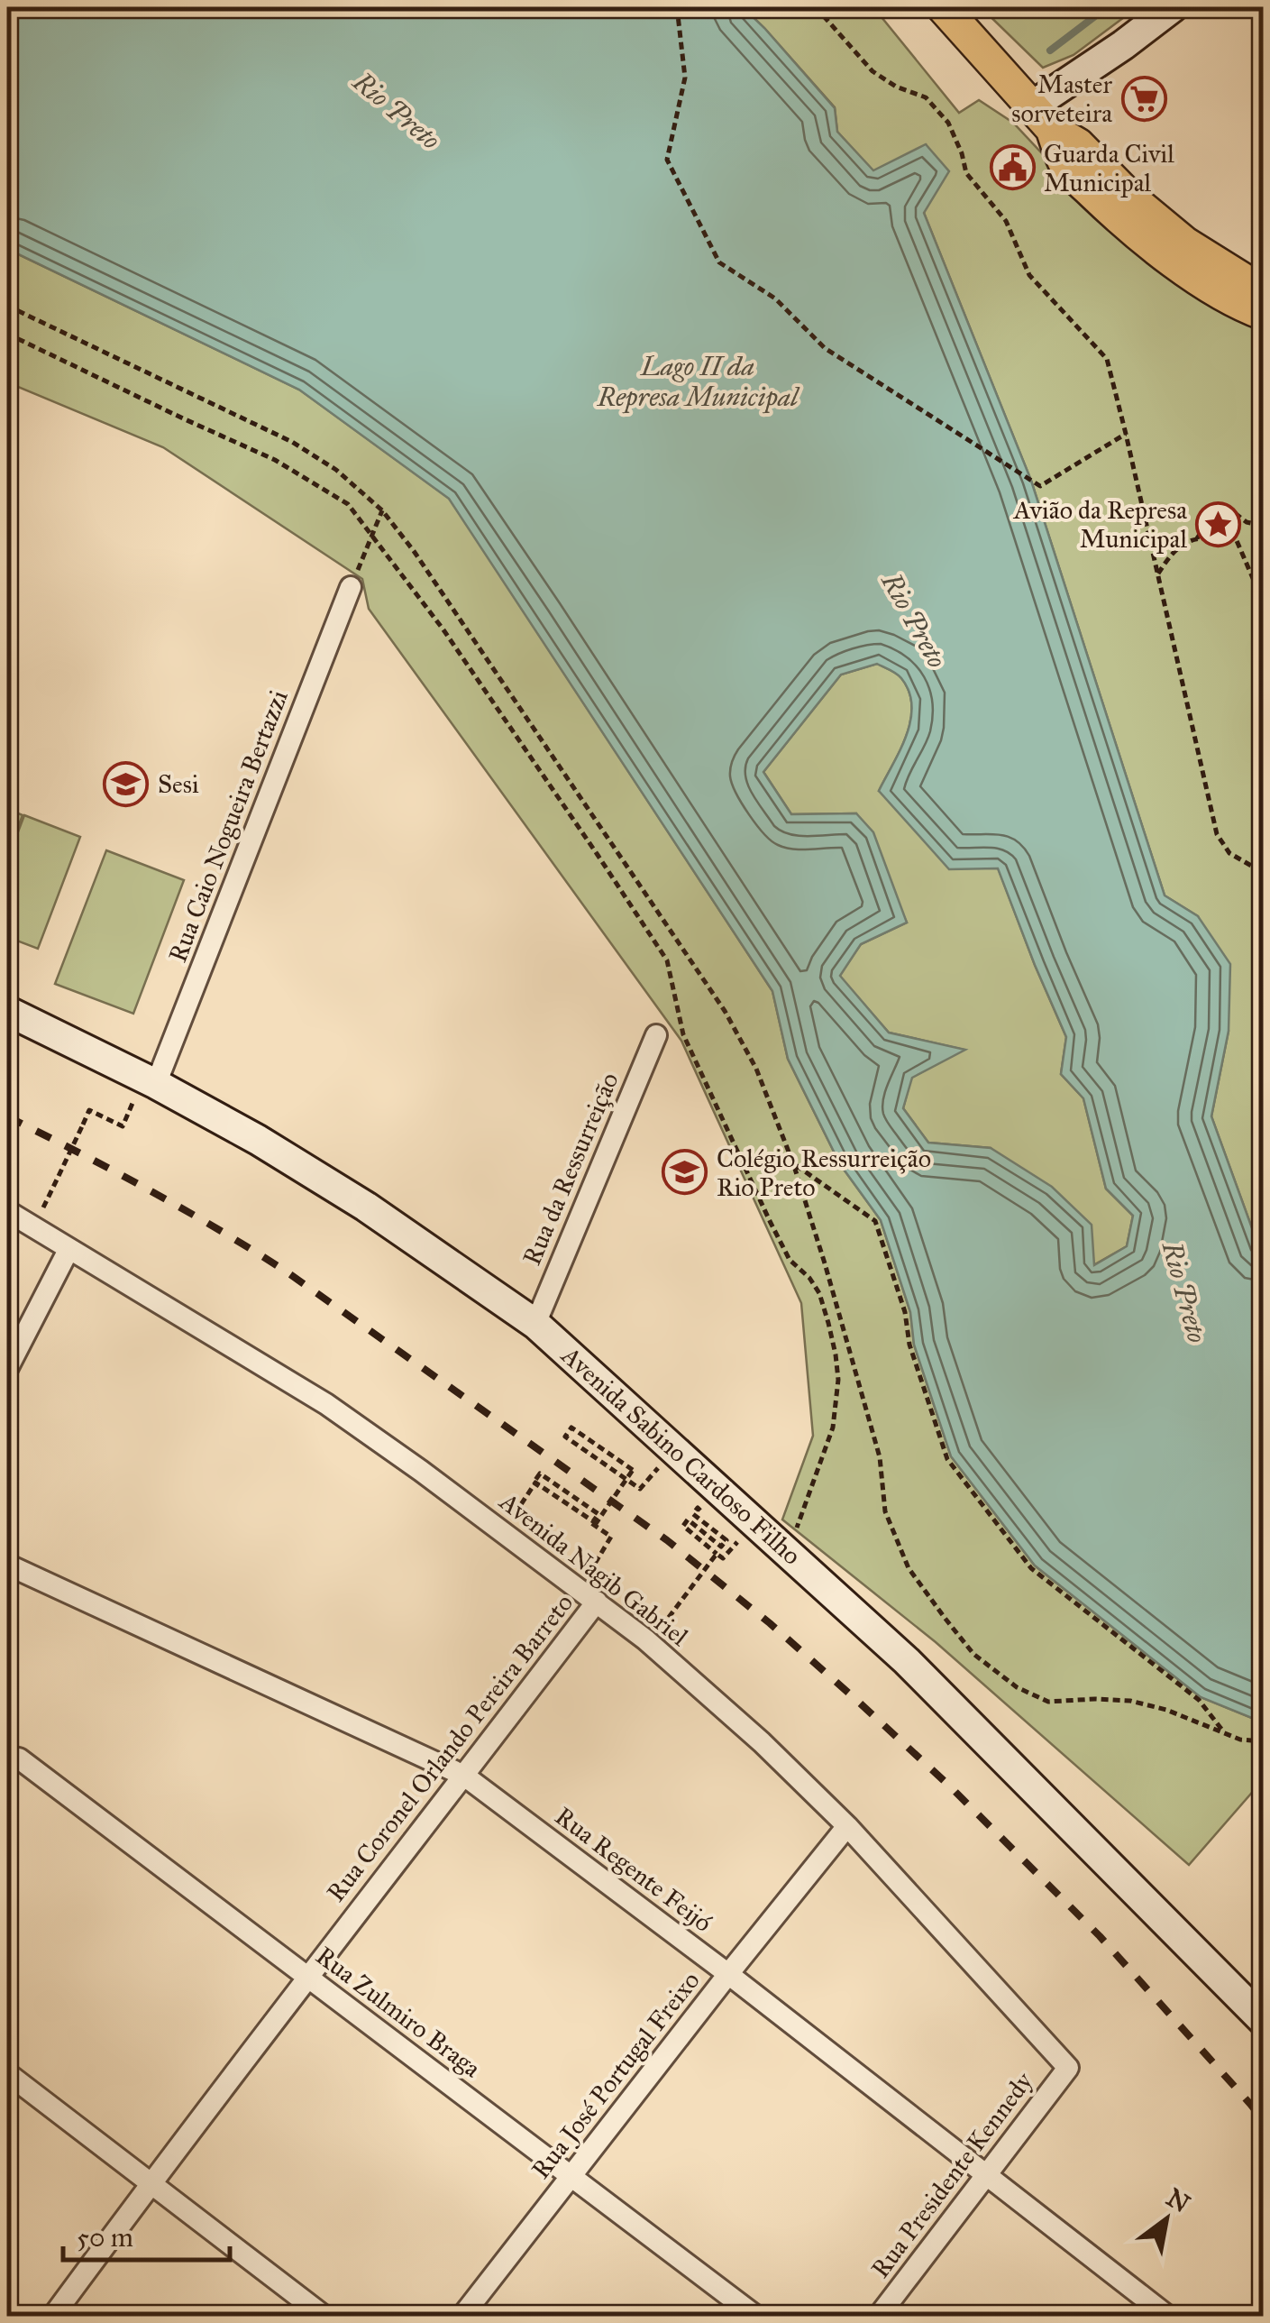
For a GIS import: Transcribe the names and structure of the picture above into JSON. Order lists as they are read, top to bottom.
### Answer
{
  "streets": {
    "main road": ["Avenida Sabino Cardoso Filho"],
    "street": [
      "Rua Caio Nogueira Bertazzi",
      "Rua da Ressurreição",
      "Avenida Nagib Gabriel",
      "Rua Coronel Orlando Pereira Barreto",
      "Rua Regente Feijó",
      "Rua Zulmiro Braga",
      "Rua José Portugal Freixo",
      "Rua Presidente Kennedy"
    ]
  },
  "crossings": [
    ["Rua Caio Nogueira Bertazzi", "Avenida Sabino Cardoso Filho"],
    ["Rua da Ressurreição", "Avenida Sabino Cardoso Filho"],
    ["Avenida Nagib Gabriel", "Rua Coronel Orlando Pereira Barreto"],
    ["Avenida Nagib Gabriel", "Rua José Portugal Freixo"],
    ["Avenida Nagib Gabriel", "Rua Presidente Kennedy"],
    ["Rua Coronel Orlando Pereira Barreto", "Rua Regente Feijó"],
    ["Rua Coronel Orlando Pereira Barreto", "Rua Zulmiro Braga"],
    ["Rua Regente Feijó", "Rua José Portugal Freixo"],
    ["Rua Regente Feijó", "Rua Presidente Kennedy"],
    ["Rua Zulmiro Braga", "Rua José Portugal Freixo"]
  ],
  "water": ["Rio Preto", "Lago II da Represa Municipal"],
  "places": {
    "supermarket": ["Master sorveteira"],
    "public building": ["Guarda Civil Municipal"],
    "place": ["Avião da Represa Municipal"],
    "school or university": ["Sesi", "Colégio Ressurreição Rio Preto"]
  },
  "scale_bar": "50 m",
  "north": "top right"
}
